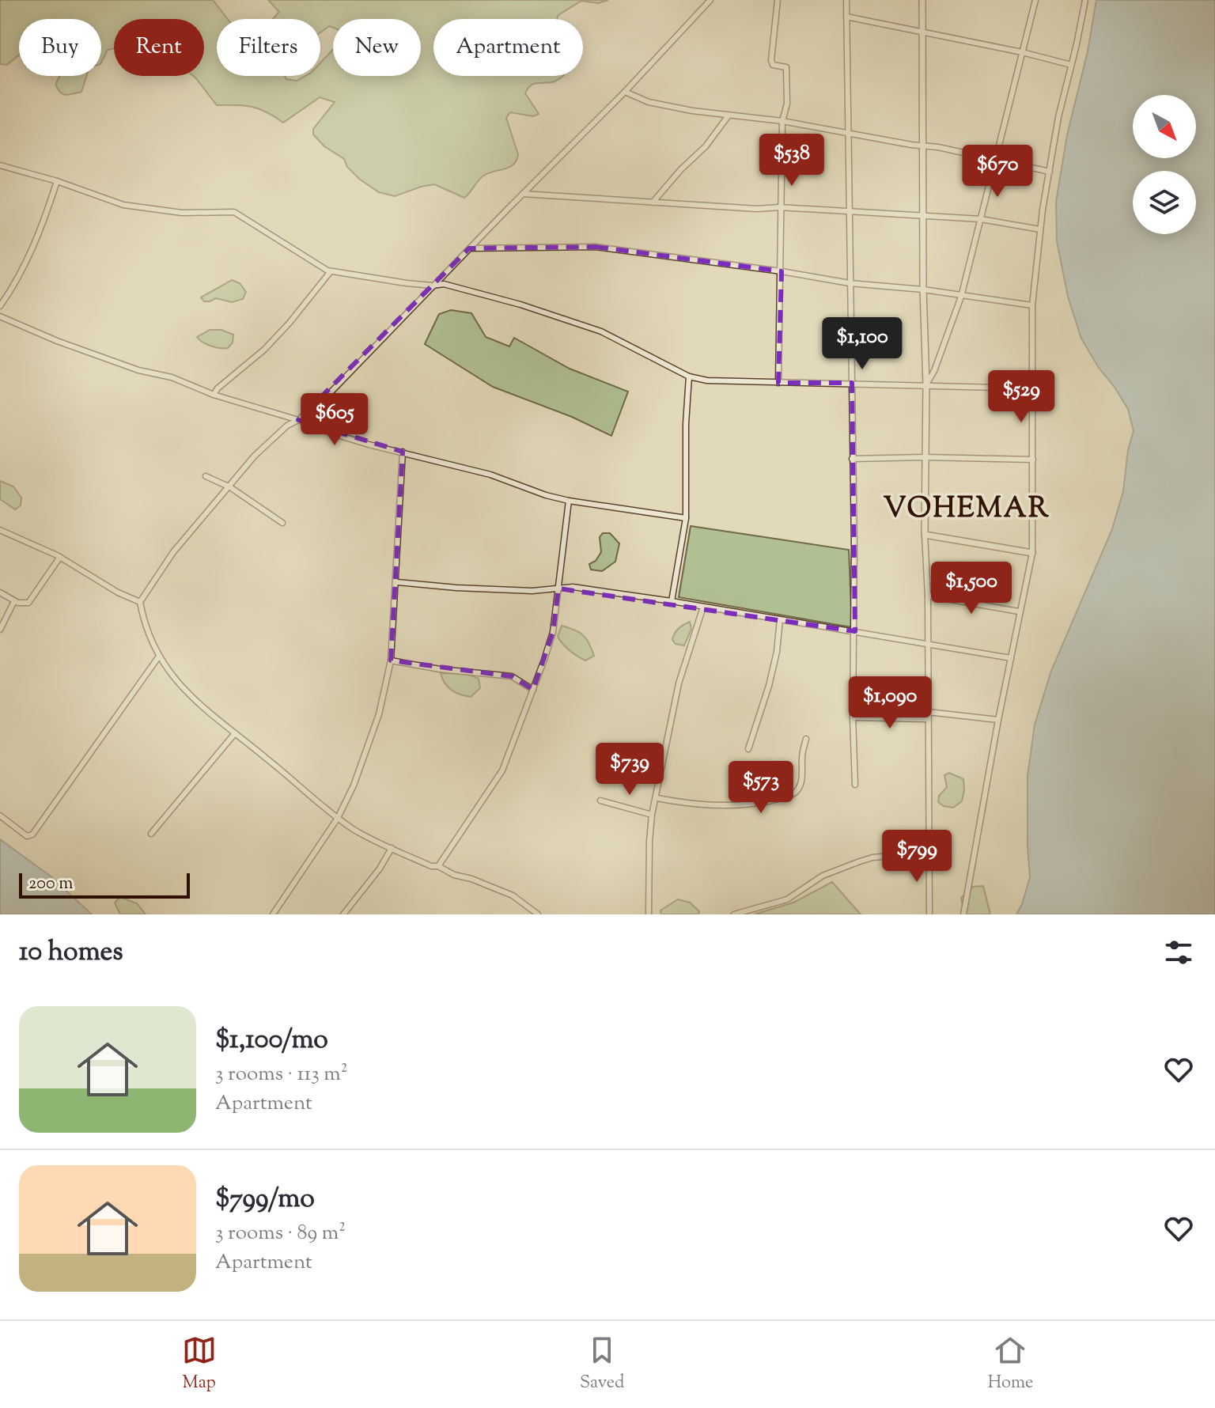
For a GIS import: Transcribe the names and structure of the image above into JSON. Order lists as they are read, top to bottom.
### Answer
{
  "districts": ["VOHEMAR"],
  "scale_bar": "200 m",
  "north": "bottom right",
  "page": {
    "chip": [
      "Buy",
      "Rent",
      "Filters",
      "New",
      "Apartment"
    ],
    "price": [
      "$538",
      "$670",
      "$1,100",
      "$529",
      "$605",
      "$1,500",
      "$1,090",
      "$739",
      "$573",
      "$799"
    ],
    "scale": "200 m",
    "heading": "10 homes",
    "list": [
      {
        "name": "$1,100/mo",
        "note": "3 rooms · 113 m² · Apartment"
      },
      {
        "name": "$799/mo",
        "note": "3 rooms · 89 m² · Apartment"
      }
    ],
    "tabs": ["Map", "Saved", "Home"]
  }
}
